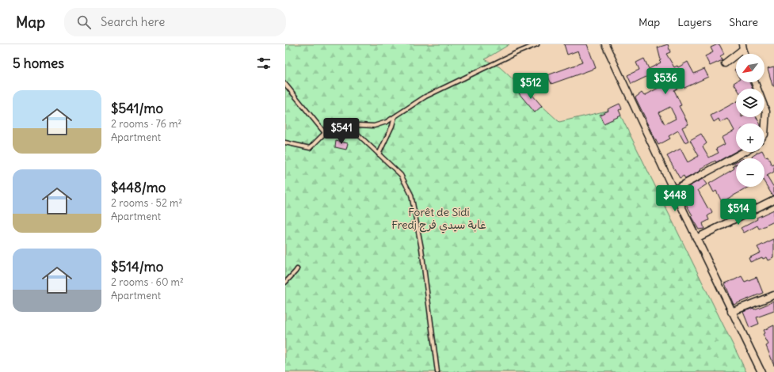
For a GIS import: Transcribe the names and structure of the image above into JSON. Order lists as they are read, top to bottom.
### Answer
{
  "parks": ["Forêt de Sidi Fredj غابة سيدي فرج"],
  "north": "bottom left",
  "page": {
    "header": "Map",
    "search": "Search here",
    "nav": ["Map", "Layers", "Share"],
    "heading": "5 homes",
    "map_buttons": ["+", "−"],
    "price": [
      "$536",
      "$512",
      "$541",
      "$448",
      "$514"
    ],
    "list": [
      {
        "name": "$541/mo",
        "note": "2 rooms · 76 m² · Apartment"
      },
      {
        "name": "$448/mo",
        "note": "2 rooms · 52 m² · Apartment"
      },
      {
        "name": "$514/mo",
        "note": "2 rooms · 60 m² · Apartment"
      }
    ]
  }
}
